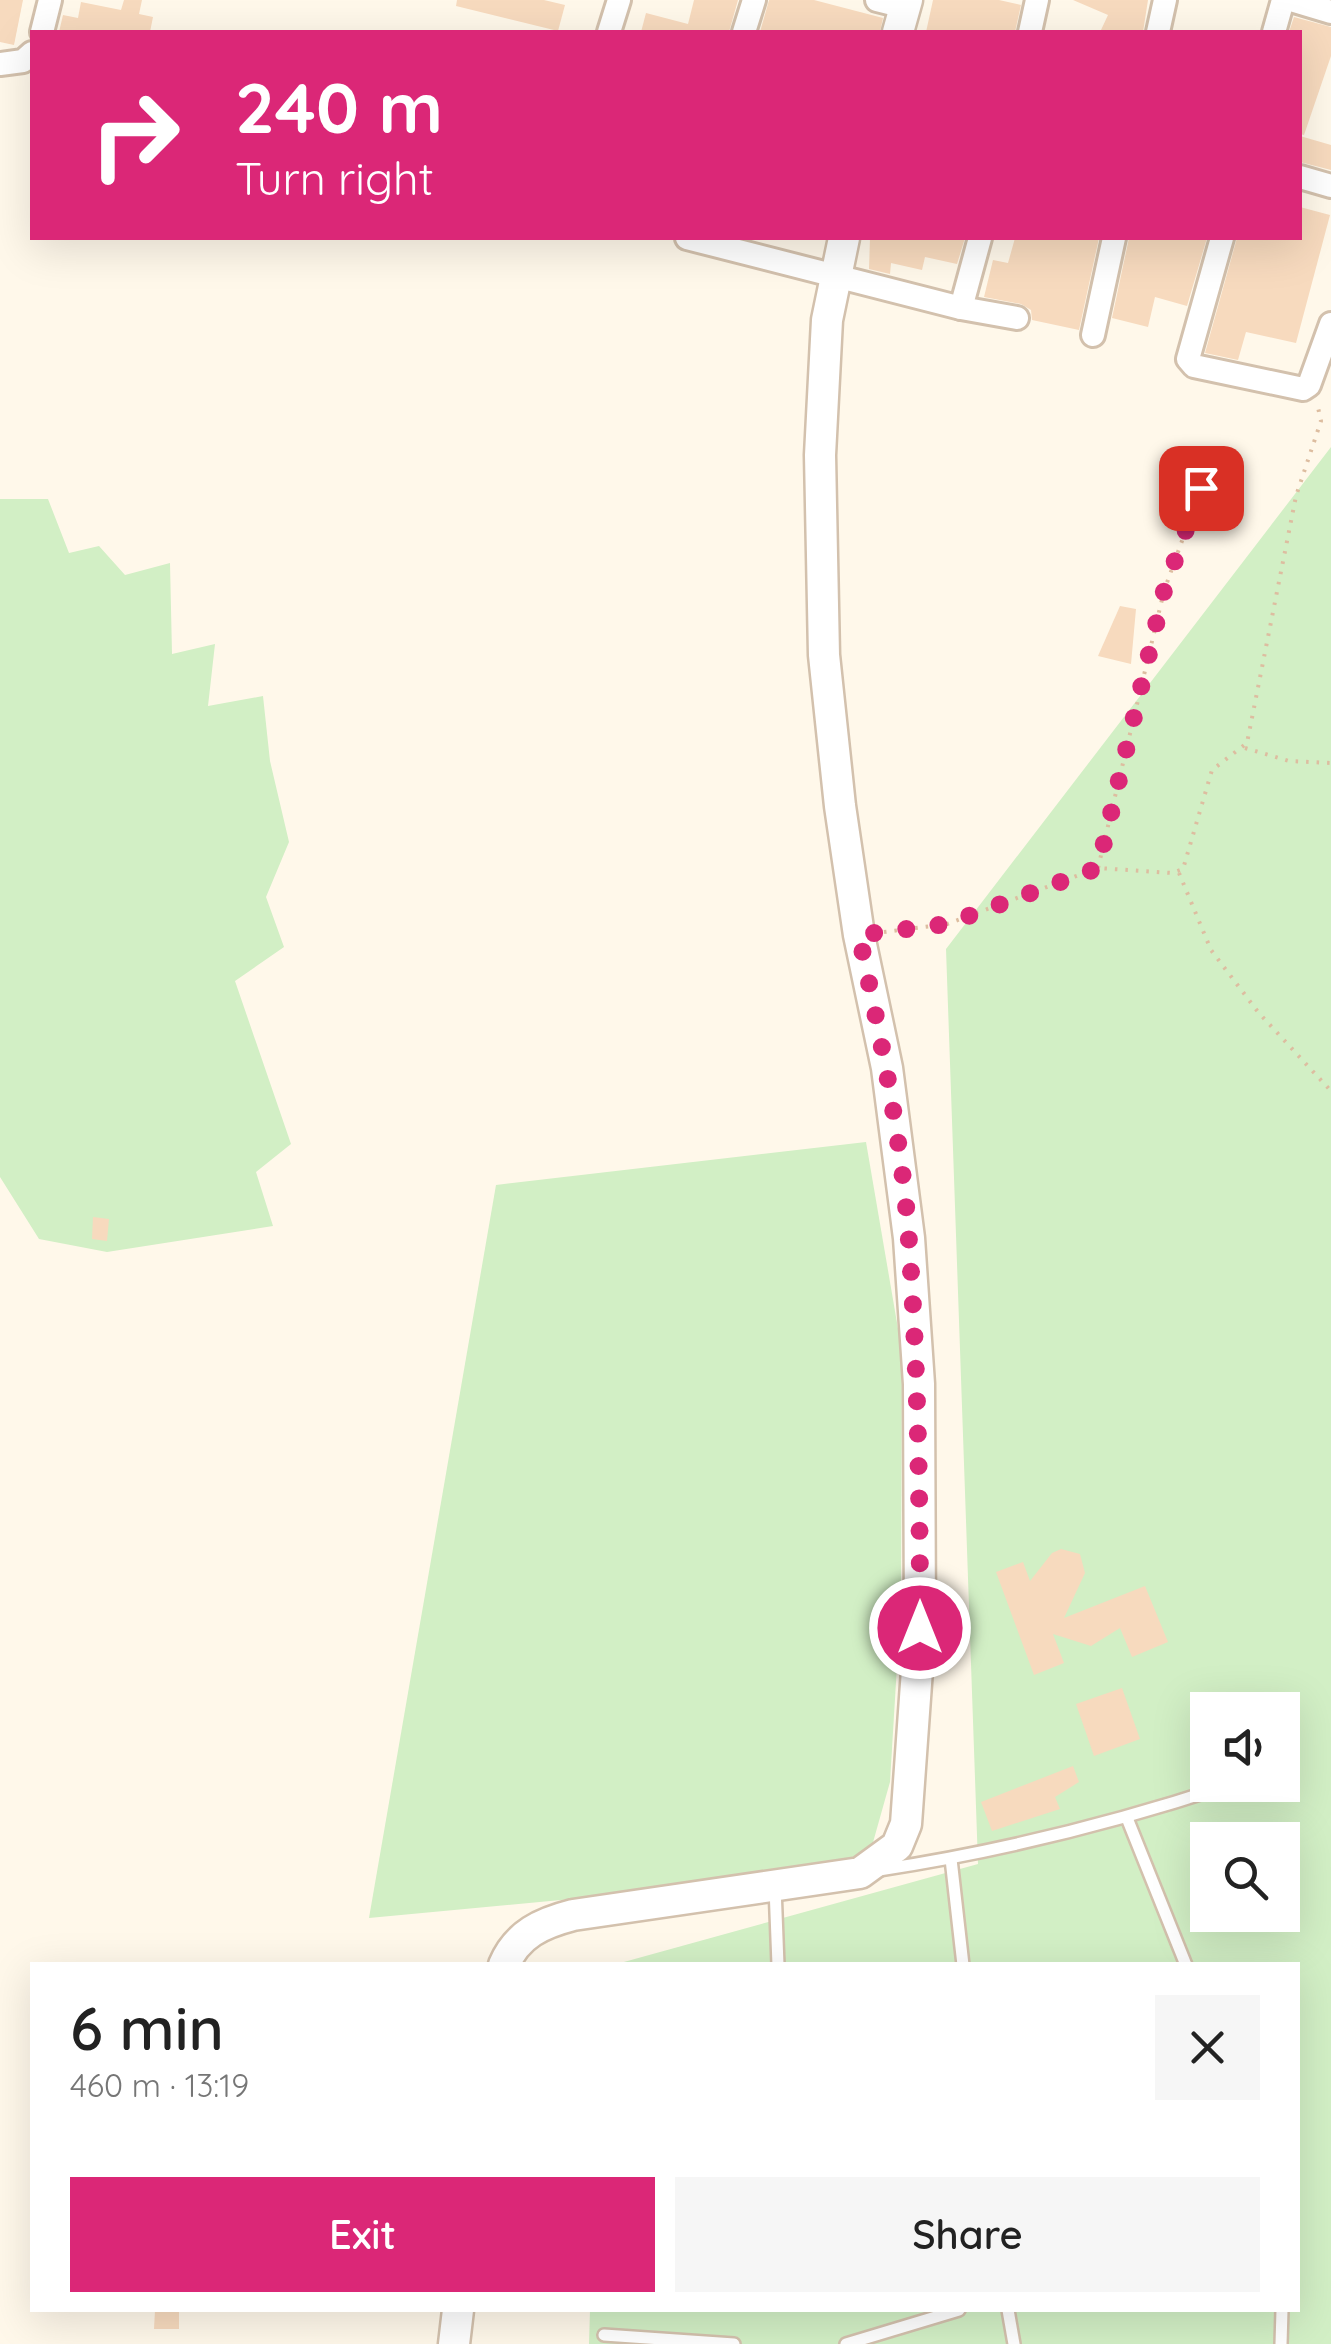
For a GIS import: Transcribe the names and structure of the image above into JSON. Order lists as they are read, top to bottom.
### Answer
{
  "page": {
    "turn": ["240 m", "Turn right"],
    "heading": ["6 min", "460 m · 13:19"],
    "buttons": ["Exit", "Share"]
  }
}
